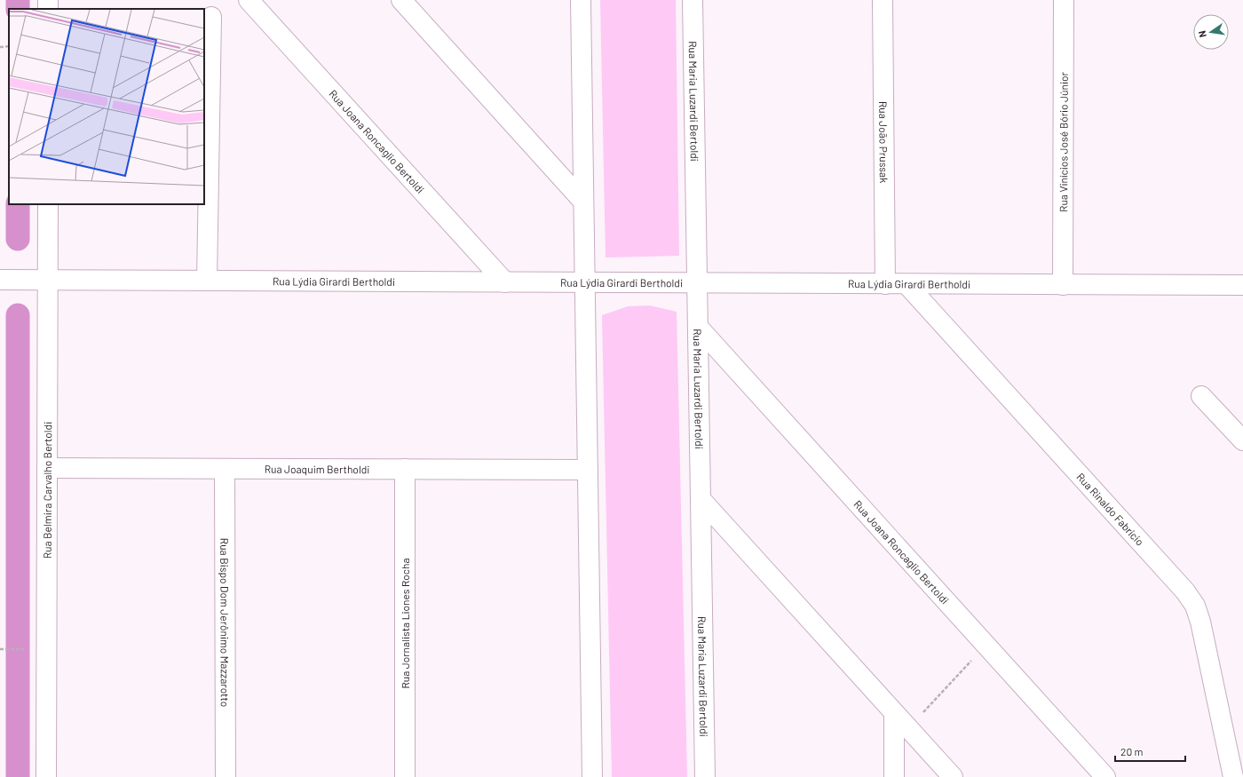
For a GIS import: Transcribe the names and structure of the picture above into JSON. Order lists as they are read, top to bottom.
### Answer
{
  "streets": {
    "street": [
      "Rua Maria Luzardi Bertoldi",
      "Rua Joana Roncaglio Bertoldi",
      "Rua João Prussak",
      "Rua Vinícios José Bório Júnior",
      "Rua Lýdia Girardi Bertholdi",
      "Rua Joaquim Bertholdi",
      "Rua Belmira Carvalho Bertoldi",
      "Rua Rinaldo Fabrício",
      "Rua Bispo Dom Jerônimo Mazzarotto",
      "Rua Jornalista Liones Rocha"
    ]
  },
  "crossings": [
    ["Rua Maria Luzardi Bertoldi", "Rua Joana Roncaglio Bertoldi"],
    ["Rua Maria Luzardi Bertoldi", "Rua Lýdia Girardi Bertholdi"],
    ["Rua Joana Roncaglio Bertoldi", "Rua Lýdia Girardi Bertholdi"],
    ["Rua João Prussak", "Rua Lýdia Girardi Bertholdi"],
    ["Rua Vinícios José Bório Júnior", "Rua Lýdia Girardi Bertholdi"],
    ["Rua Lýdia Girardi Bertholdi", "Rua Belmira Carvalho Bertoldi"],
    ["Rua Lýdia Girardi Bertholdi", "Rua Rinaldo Fabrício"],
    ["Rua Joaquim Bertholdi", "Rua Belmira Carvalho Bertoldi"],
    ["Rua Joaquim Bertholdi", "Rua Bispo Dom Jerônimo Mazzarotto"],
    ["Rua Joaquim Bertholdi", "Rua Jornalista Liones Rocha"]
  ],
  "scale_bar": "20 m",
  "north": "left"
}
